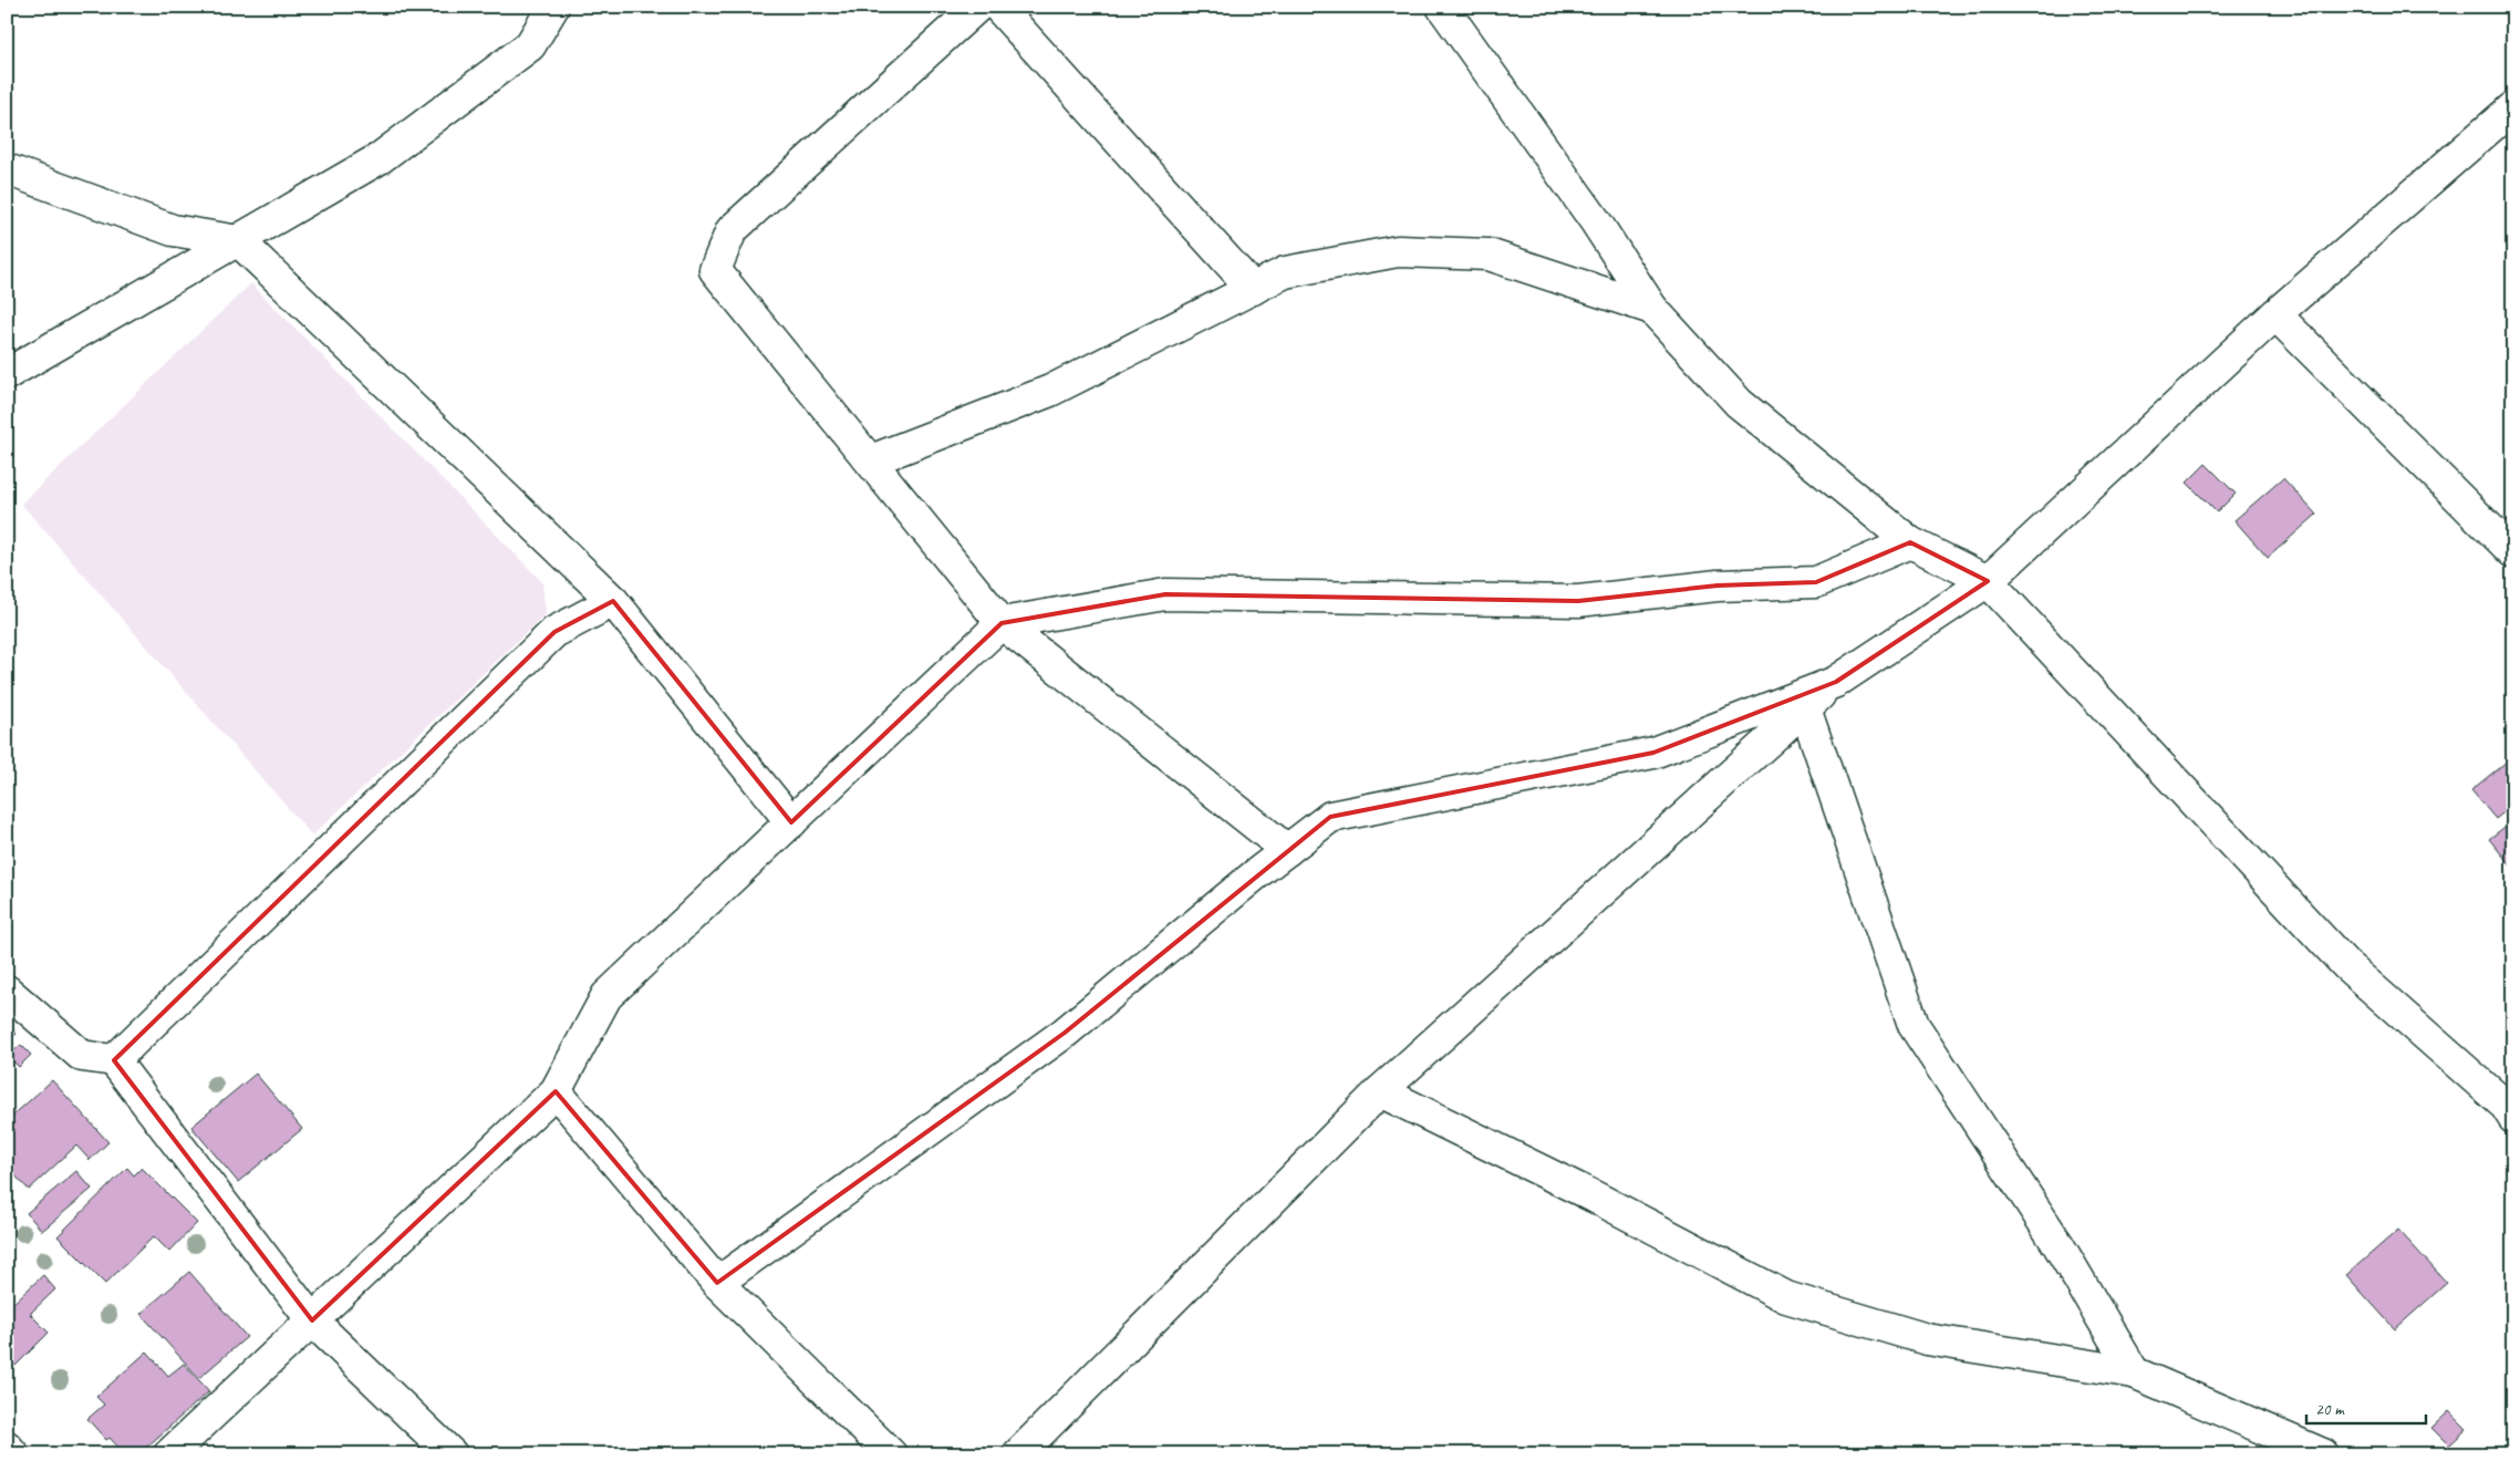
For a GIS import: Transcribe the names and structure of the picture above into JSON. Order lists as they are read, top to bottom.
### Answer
{
  "scale_bar": "20 m"
}
